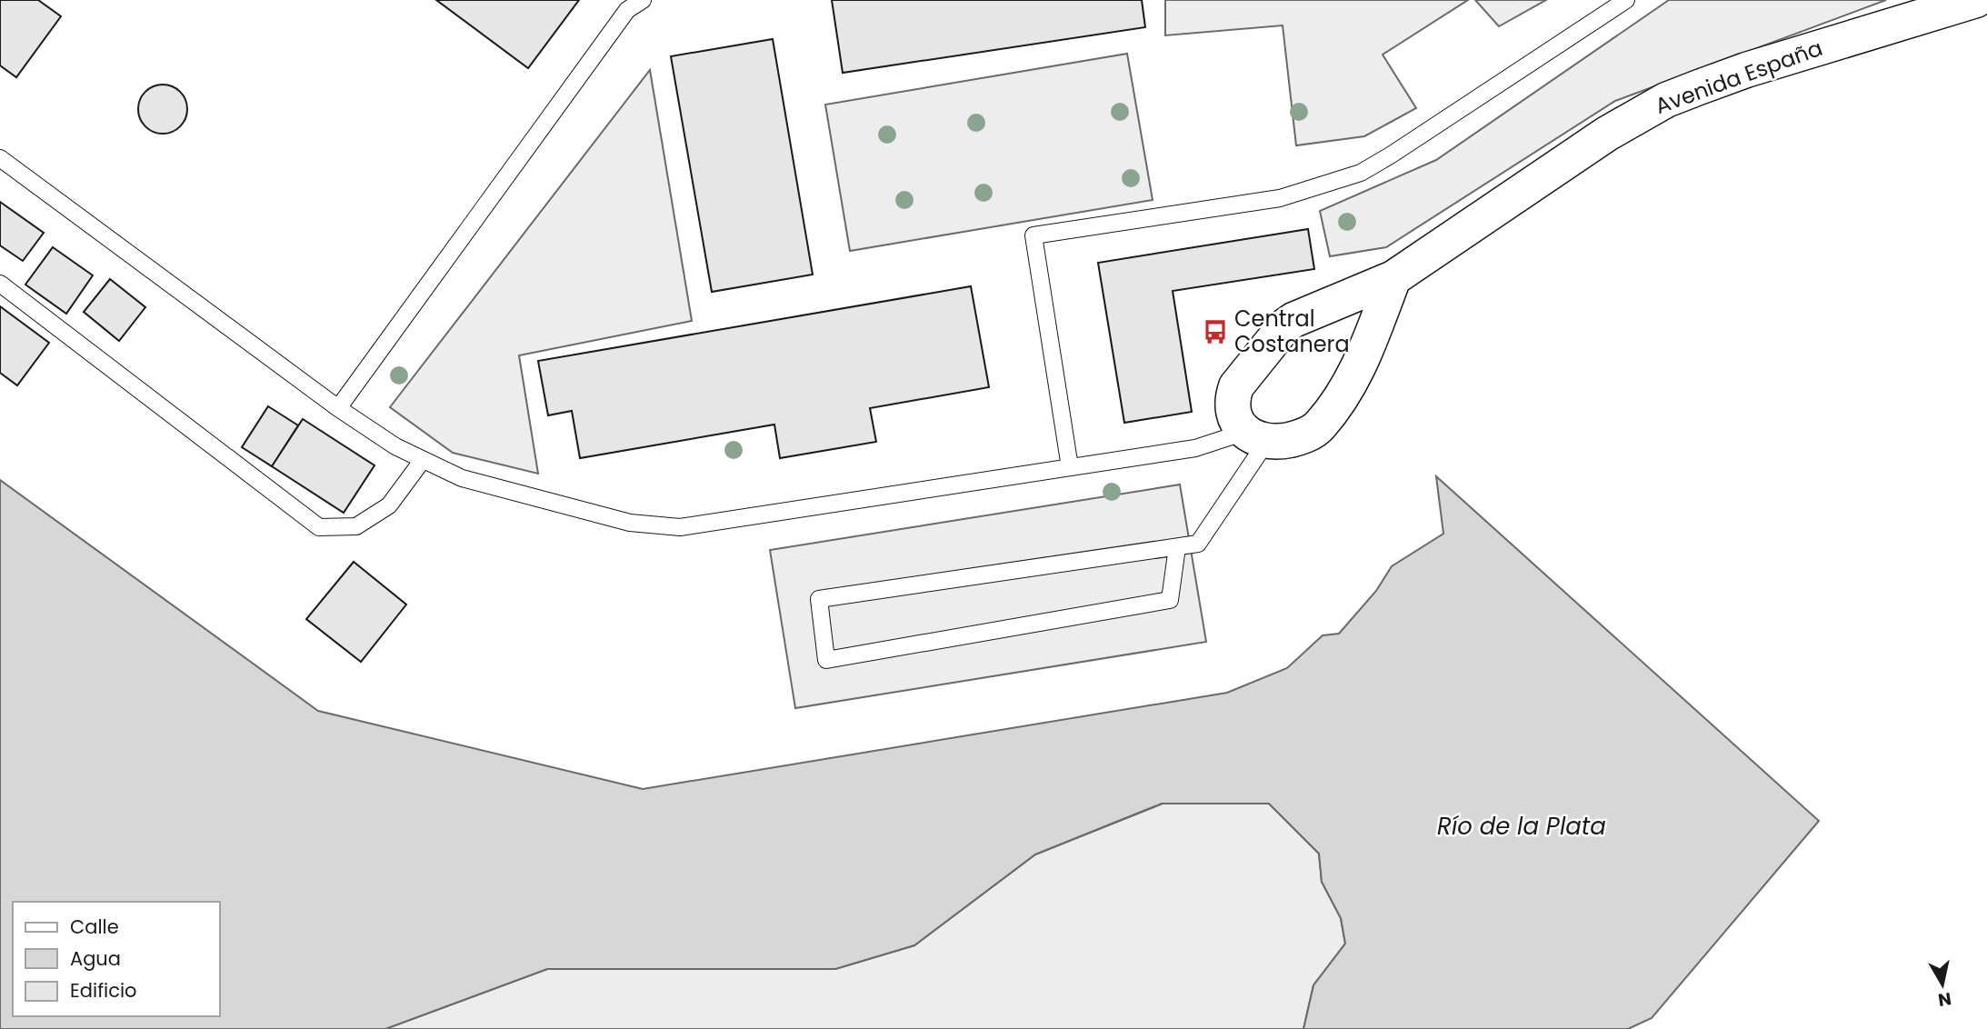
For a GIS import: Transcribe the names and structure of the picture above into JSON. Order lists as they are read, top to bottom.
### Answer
{
  "streets": {
    "street": ["Avenida España"]
  },
  "water": ["Río de la Plata"],
  "places": {
    "bus stop": ["Central Costanera"]
  },
  "legend": ["Calle", "Agua", "Edificio"],
  "north": "bottom"
}
